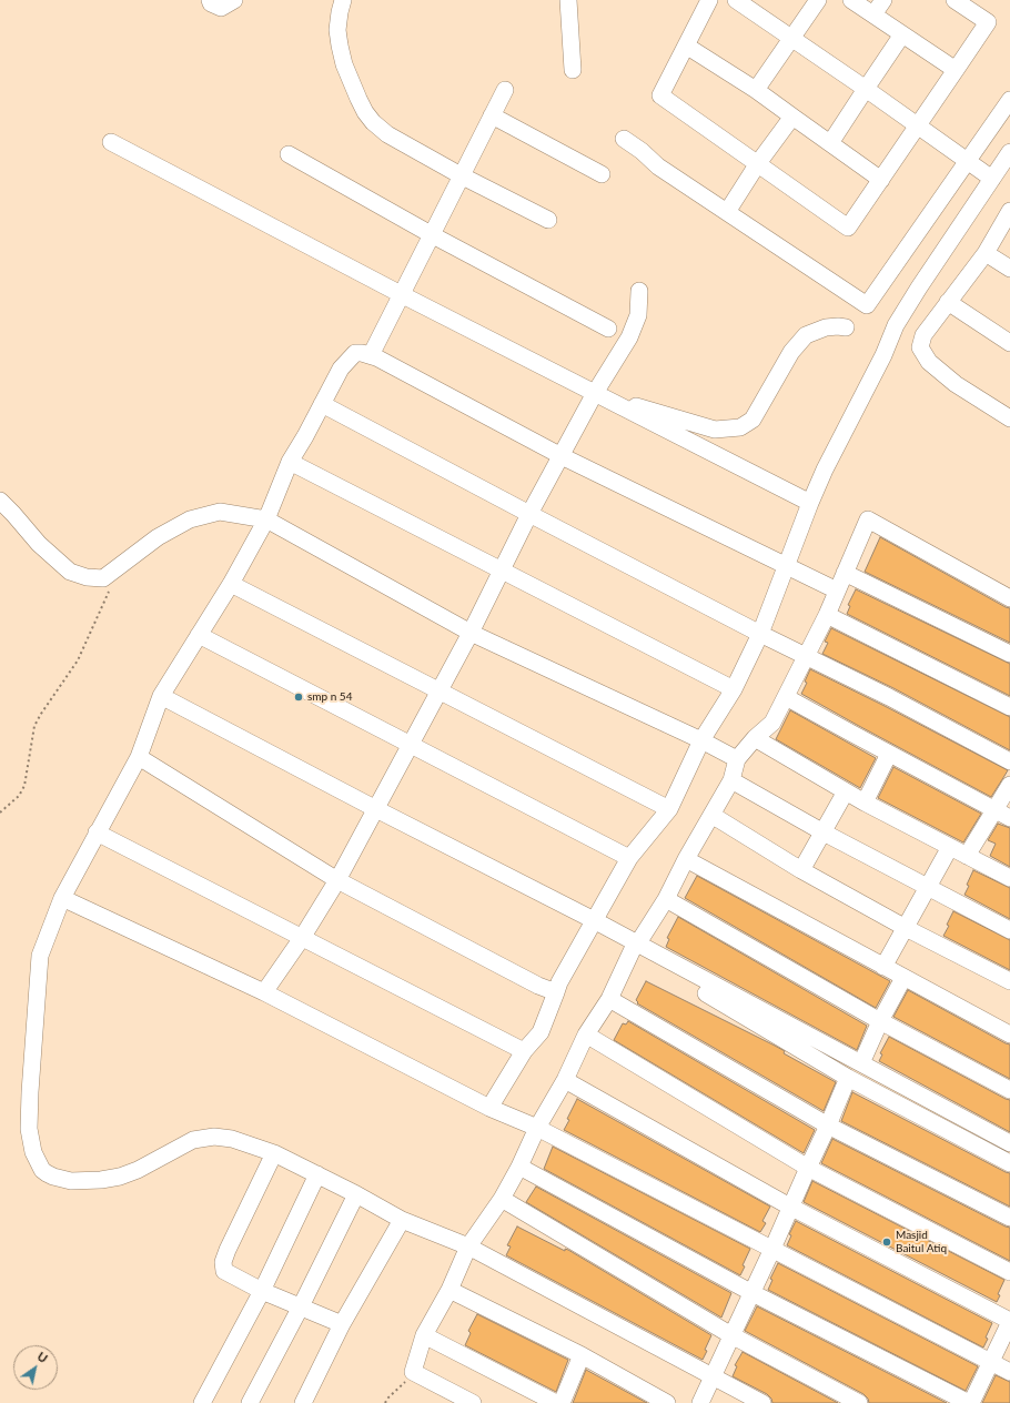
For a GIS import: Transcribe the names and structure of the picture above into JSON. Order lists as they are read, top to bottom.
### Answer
{
  "places": ["smp n 54", "Masjid Baitul Atiq"],
  "north": "top right"
}
